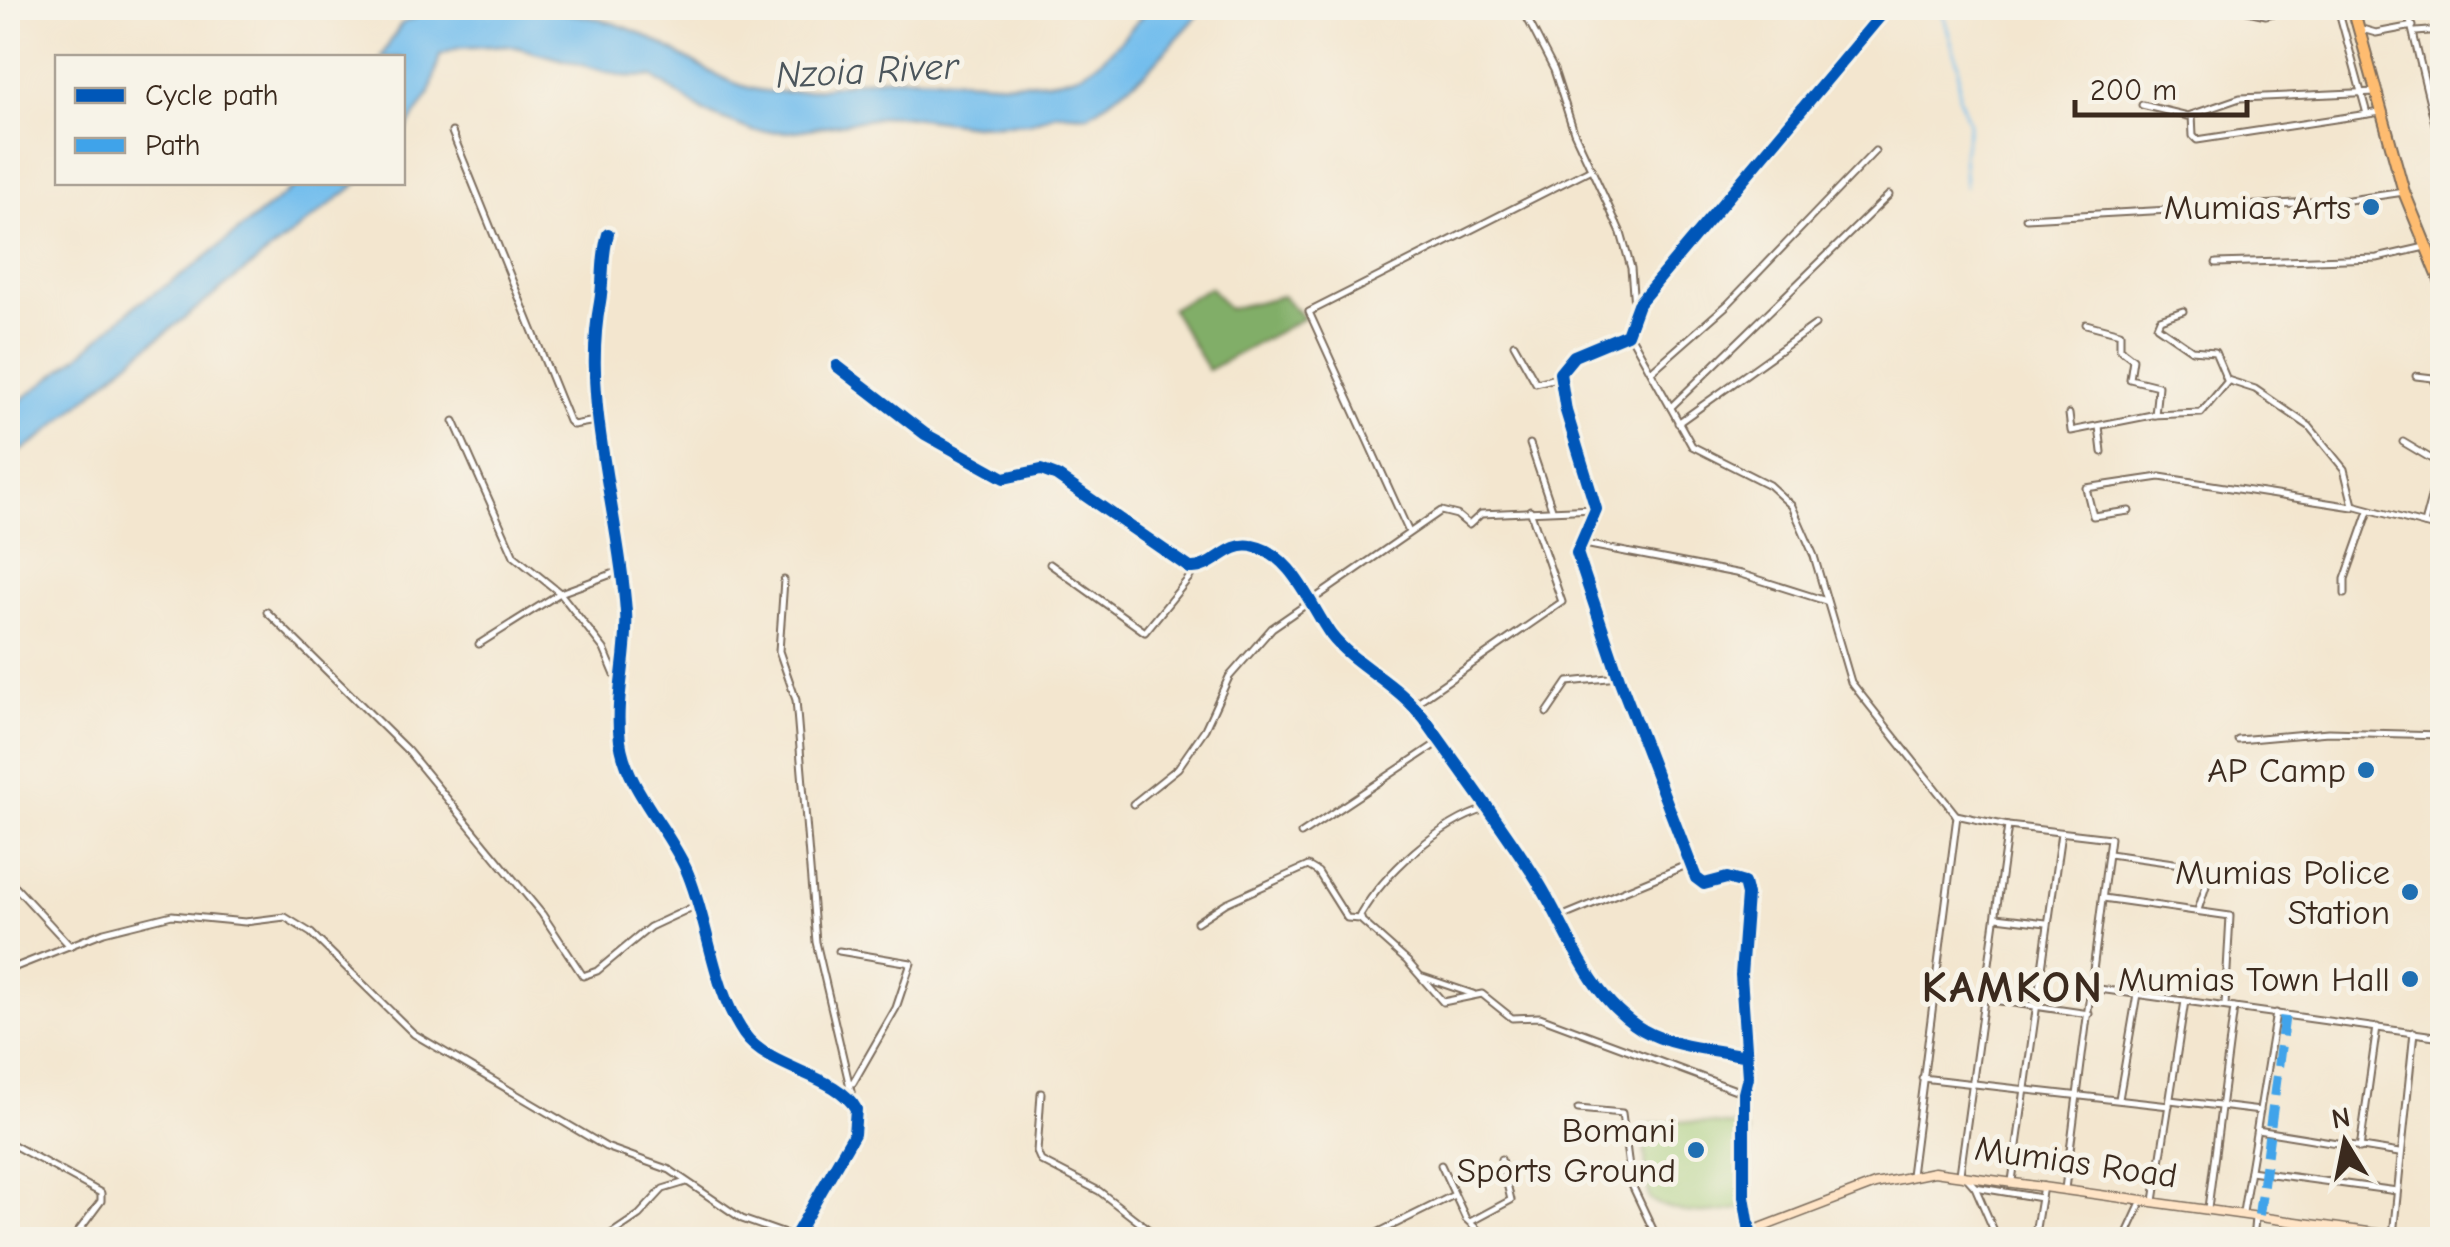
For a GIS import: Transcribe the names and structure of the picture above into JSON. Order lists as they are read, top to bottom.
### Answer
{
  "streets": {
    "street": ["Mumias Road"]
  },
  "districts": ["KAMKON"],
  "water": ["Nzoia River"],
  "places": [
    "Mumias Arts",
    "AP Camp",
    "Mumias Police Station",
    "Mumias Town Hall",
    "Bomani Sports Ground"
  ],
  "legend": ["Cycle path", "Path"],
  "scale_bar": "200 m",
  "north": "top"
}
